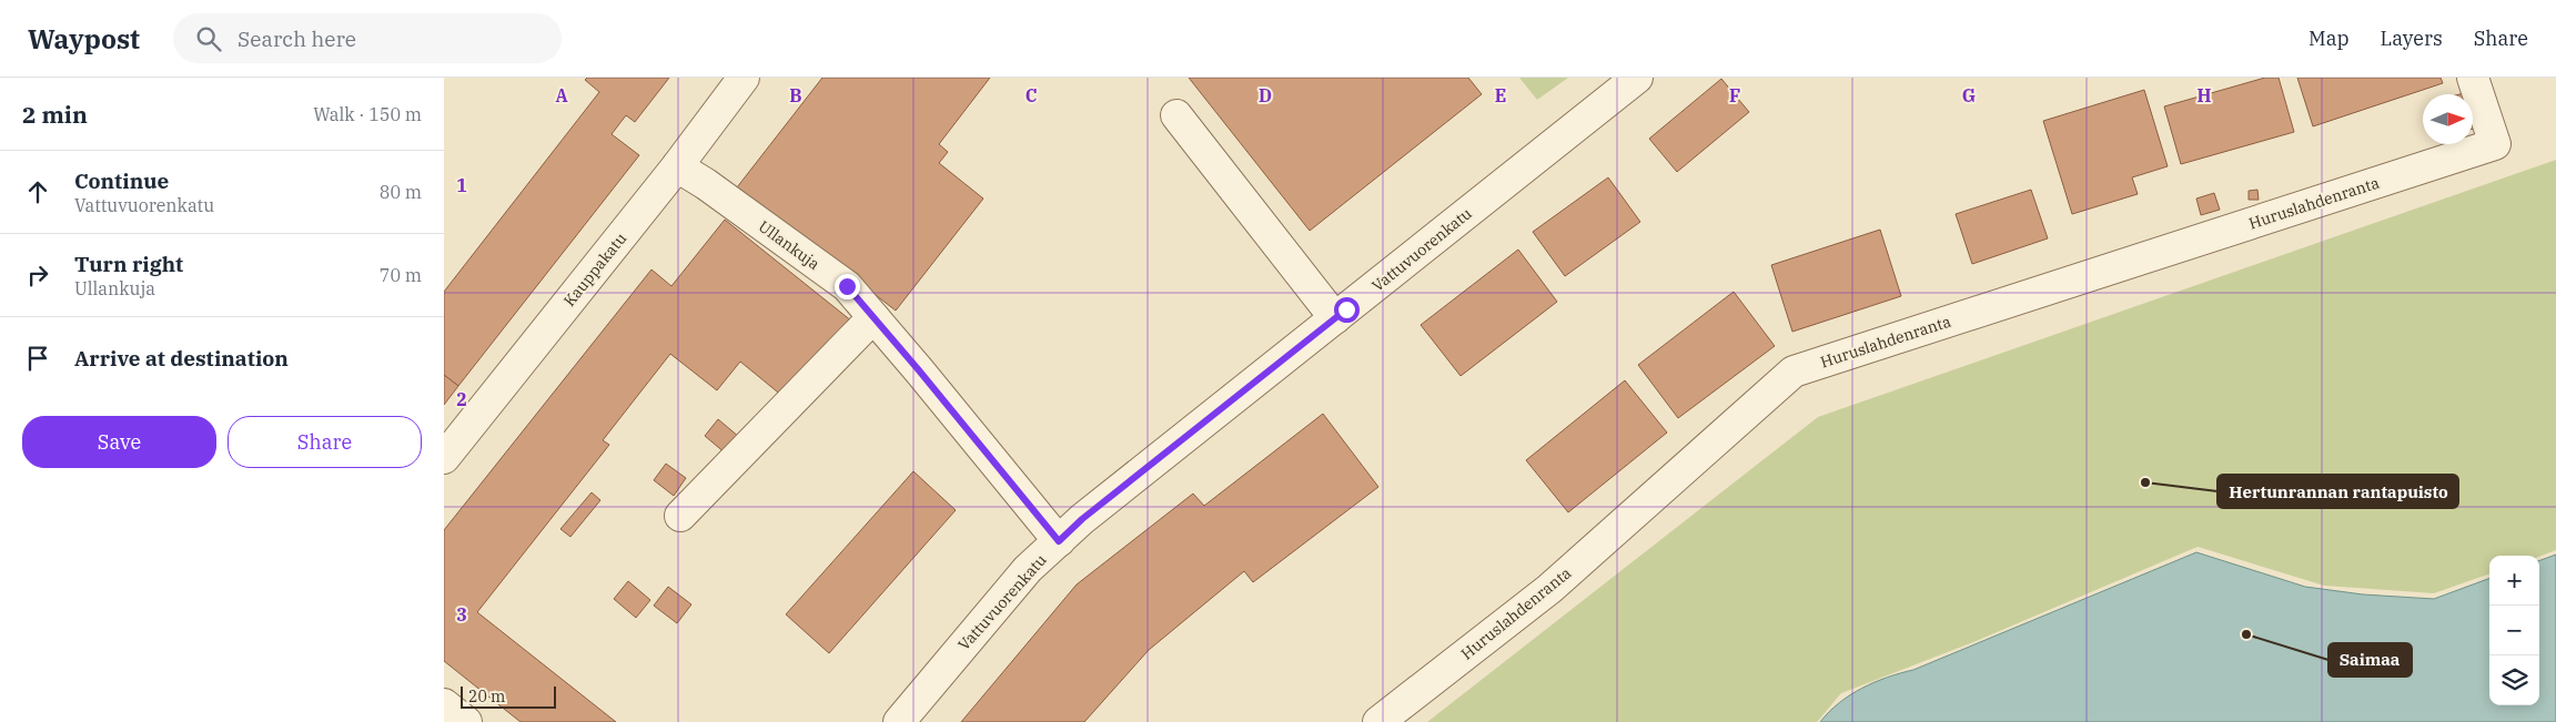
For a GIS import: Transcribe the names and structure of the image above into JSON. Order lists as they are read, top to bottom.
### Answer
{
  "streets": {
    "street": [
      "Huruslahdenranta",
      "Ullankuja",
      "Vattuvuorenkatu",
      "Kauppakatu"
    ]
  },
  "crossings": [
    ["Ullankuja", "Vattuvuorenkatu"],
    ["Ullankuja", "Kauppakatu"]
  ],
  "places": ["Hertunrannan rantapuisto", "Saimaa"],
  "scale_bar": "20 m",
  "north": "right",
  "page": {
    "header": "Waypost",
    "search": "Search here",
    "nav": ["Map", "Layers", "Share"],
    "heading": ["2 min", "Walk · 150 m"],
    "list": [
      ["Continue", "Vattuvuorenkatu", "80 m"],
      ["Turn right", "Ullankuja", "70 m"],
      "Arrive at destination"
    ],
    "buttons": ["Save", "Share"],
    "map_buttons": ["+", "−"],
    "scale": "20 m"
  },
  "grid": {
    "columns": [
      "A",
      "B",
      "C",
      "D",
      "E",
      "F",
      "G",
      "H"
    ],
    "rows": ["1", "2", "3"]
  }
}
